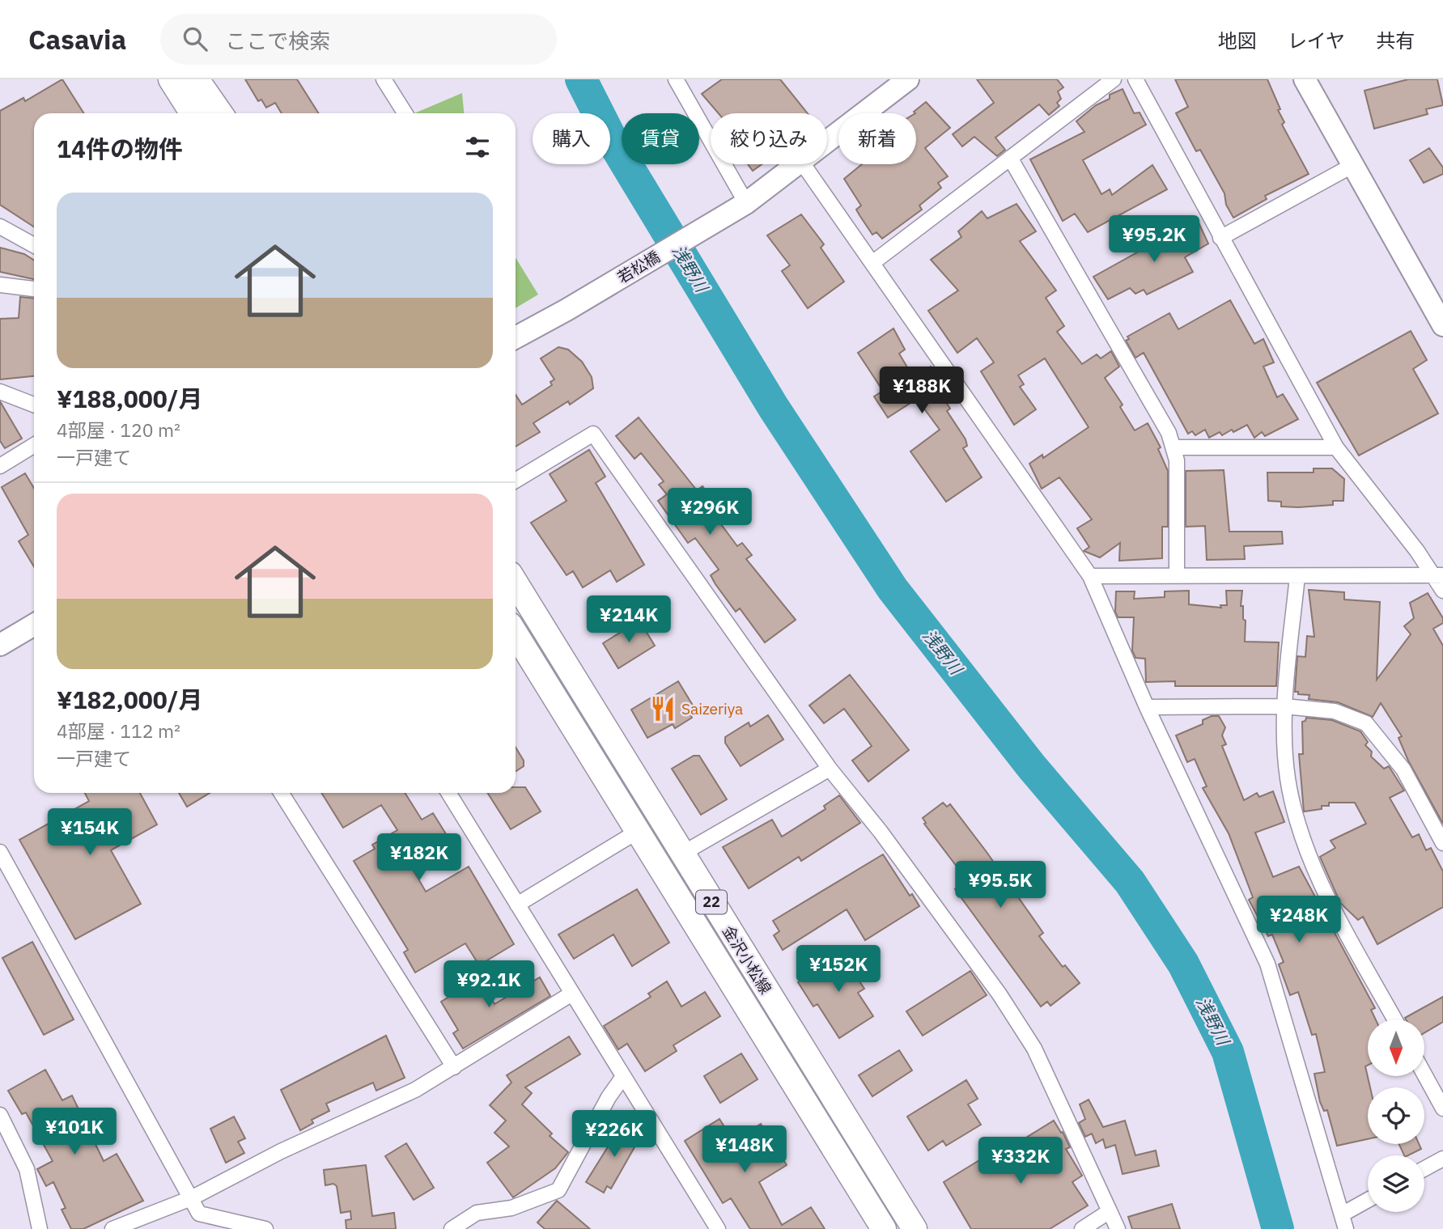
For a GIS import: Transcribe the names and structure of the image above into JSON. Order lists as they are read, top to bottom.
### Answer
{
  "streets": {
    "main road": ["22", "金沢小松線"],
    "street": ["若松橋"]
  },
  "water": ["浅野川"],
  "places": {
    "restaurant": ["Saizeriya"]
  },
  "north": "bottom",
  "page": {
    "header": "Casavia",
    "search": "ここで検索",
    "nav": ["地図", "レイヤ", "共有"],
    "chip": [
      "購入",
      "賃貸",
      "絞り込み",
      "新着"
    ],
    "heading": "14件の物件",
    "list": [
      {
        "name": "¥188,000/月",
        "note": "4部屋 · 120 m² · 一戸建て"
      },
      {
        "name": "¥182,000/月",
        "note": "4部屋 · 112 m² · 一戸建て"
      }
    ],
    "price": [
      "¥95.2K",
      "¥188K",
      "¥296K",
      "¥214K",
      "¥154K",
      "¥182K",
      "¥95.5K",
      "¥248K",
      "¥152K",
      "¥92.1K",
      "¥101K",
      "¥226K",
      "¥148K",
      "¥332K"
    ]
  }
}
